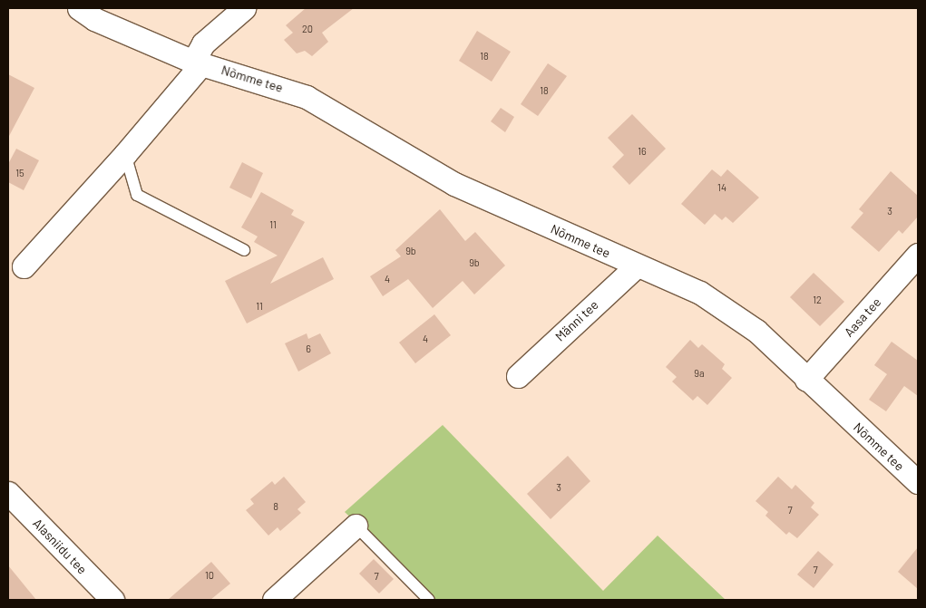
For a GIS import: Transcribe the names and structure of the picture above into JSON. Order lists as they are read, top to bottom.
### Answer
{
  "streets": {
    "street": [
      "Nõmme tee",
      "Aasa tee",
      "Männi tee",
      "Alasniidu tee"
    ]
  },
  "crossings": [
    ["Nõmme tee", "Aasa tee"],
    ["Nõmme tee", "Männi tee"]
  ],
  "house_numbers": [
    "20",
    "18",
    "18",
    "16",
    "15",
    "14",
    "3",
    "11",
    "9b",
    "9b",
    "4",
    "12",
    "11",
    "4",
    "6",
    "9a",
    "3",
    "8",
    "7",
    "7",
    "10",
    "7"
  ]
}
